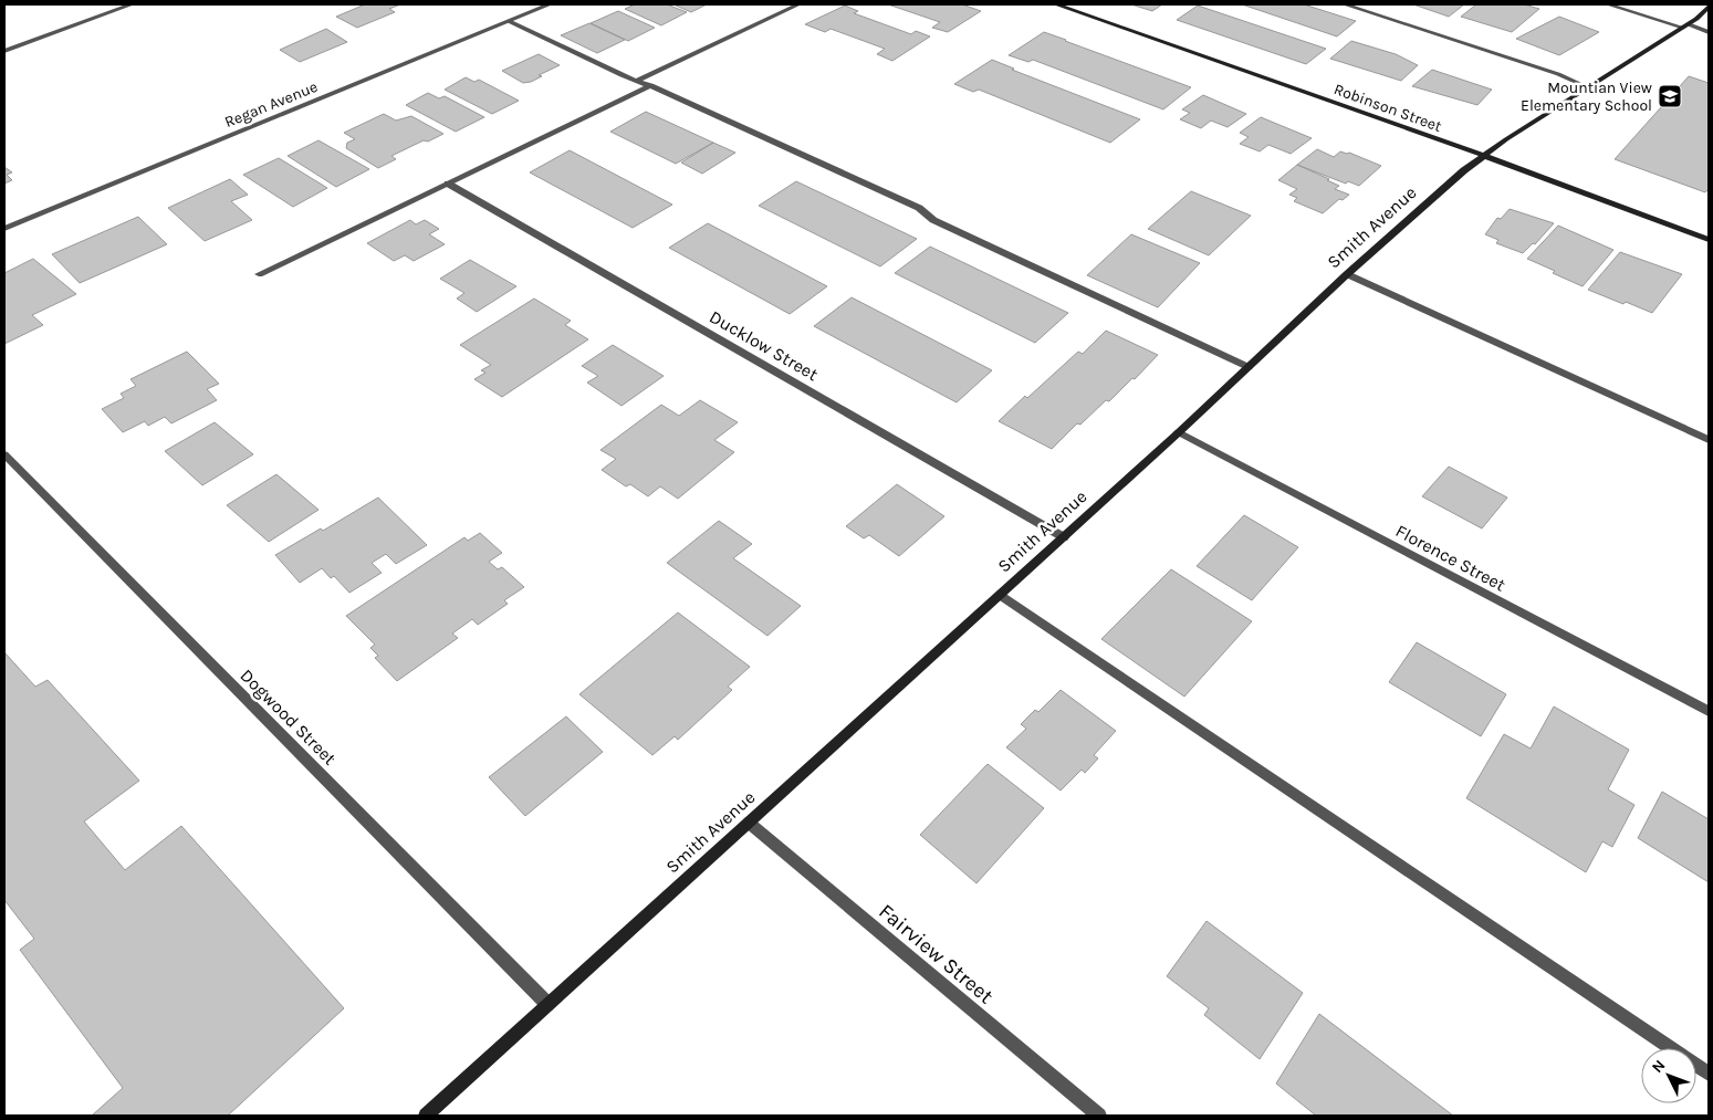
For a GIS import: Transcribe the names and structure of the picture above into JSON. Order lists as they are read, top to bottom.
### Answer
{
  "streets": {
    "street": [
      "Regan Avenue",
      "Robinson Street",
      "Smith Avenue",
      "Ducklow Street",
      "Florence Street",
      "Dogwood Street",
      "Fairview Street"
    ]
  },
  "crossings": [
    ["Robinson Street", "Smith Avenue"],
    ["Smith Avenue", "Ducklow Street"],
    ["Smith Avenue", "Florence Street"],
    ["Smith Avenue", "Dogwood Street"],
    ["Smith Avenue", "Fairview Street"]
  ],
  "places": {
    "school or university": ["Mountian View Elementary School"]
  },
  "north": "top left"
}
